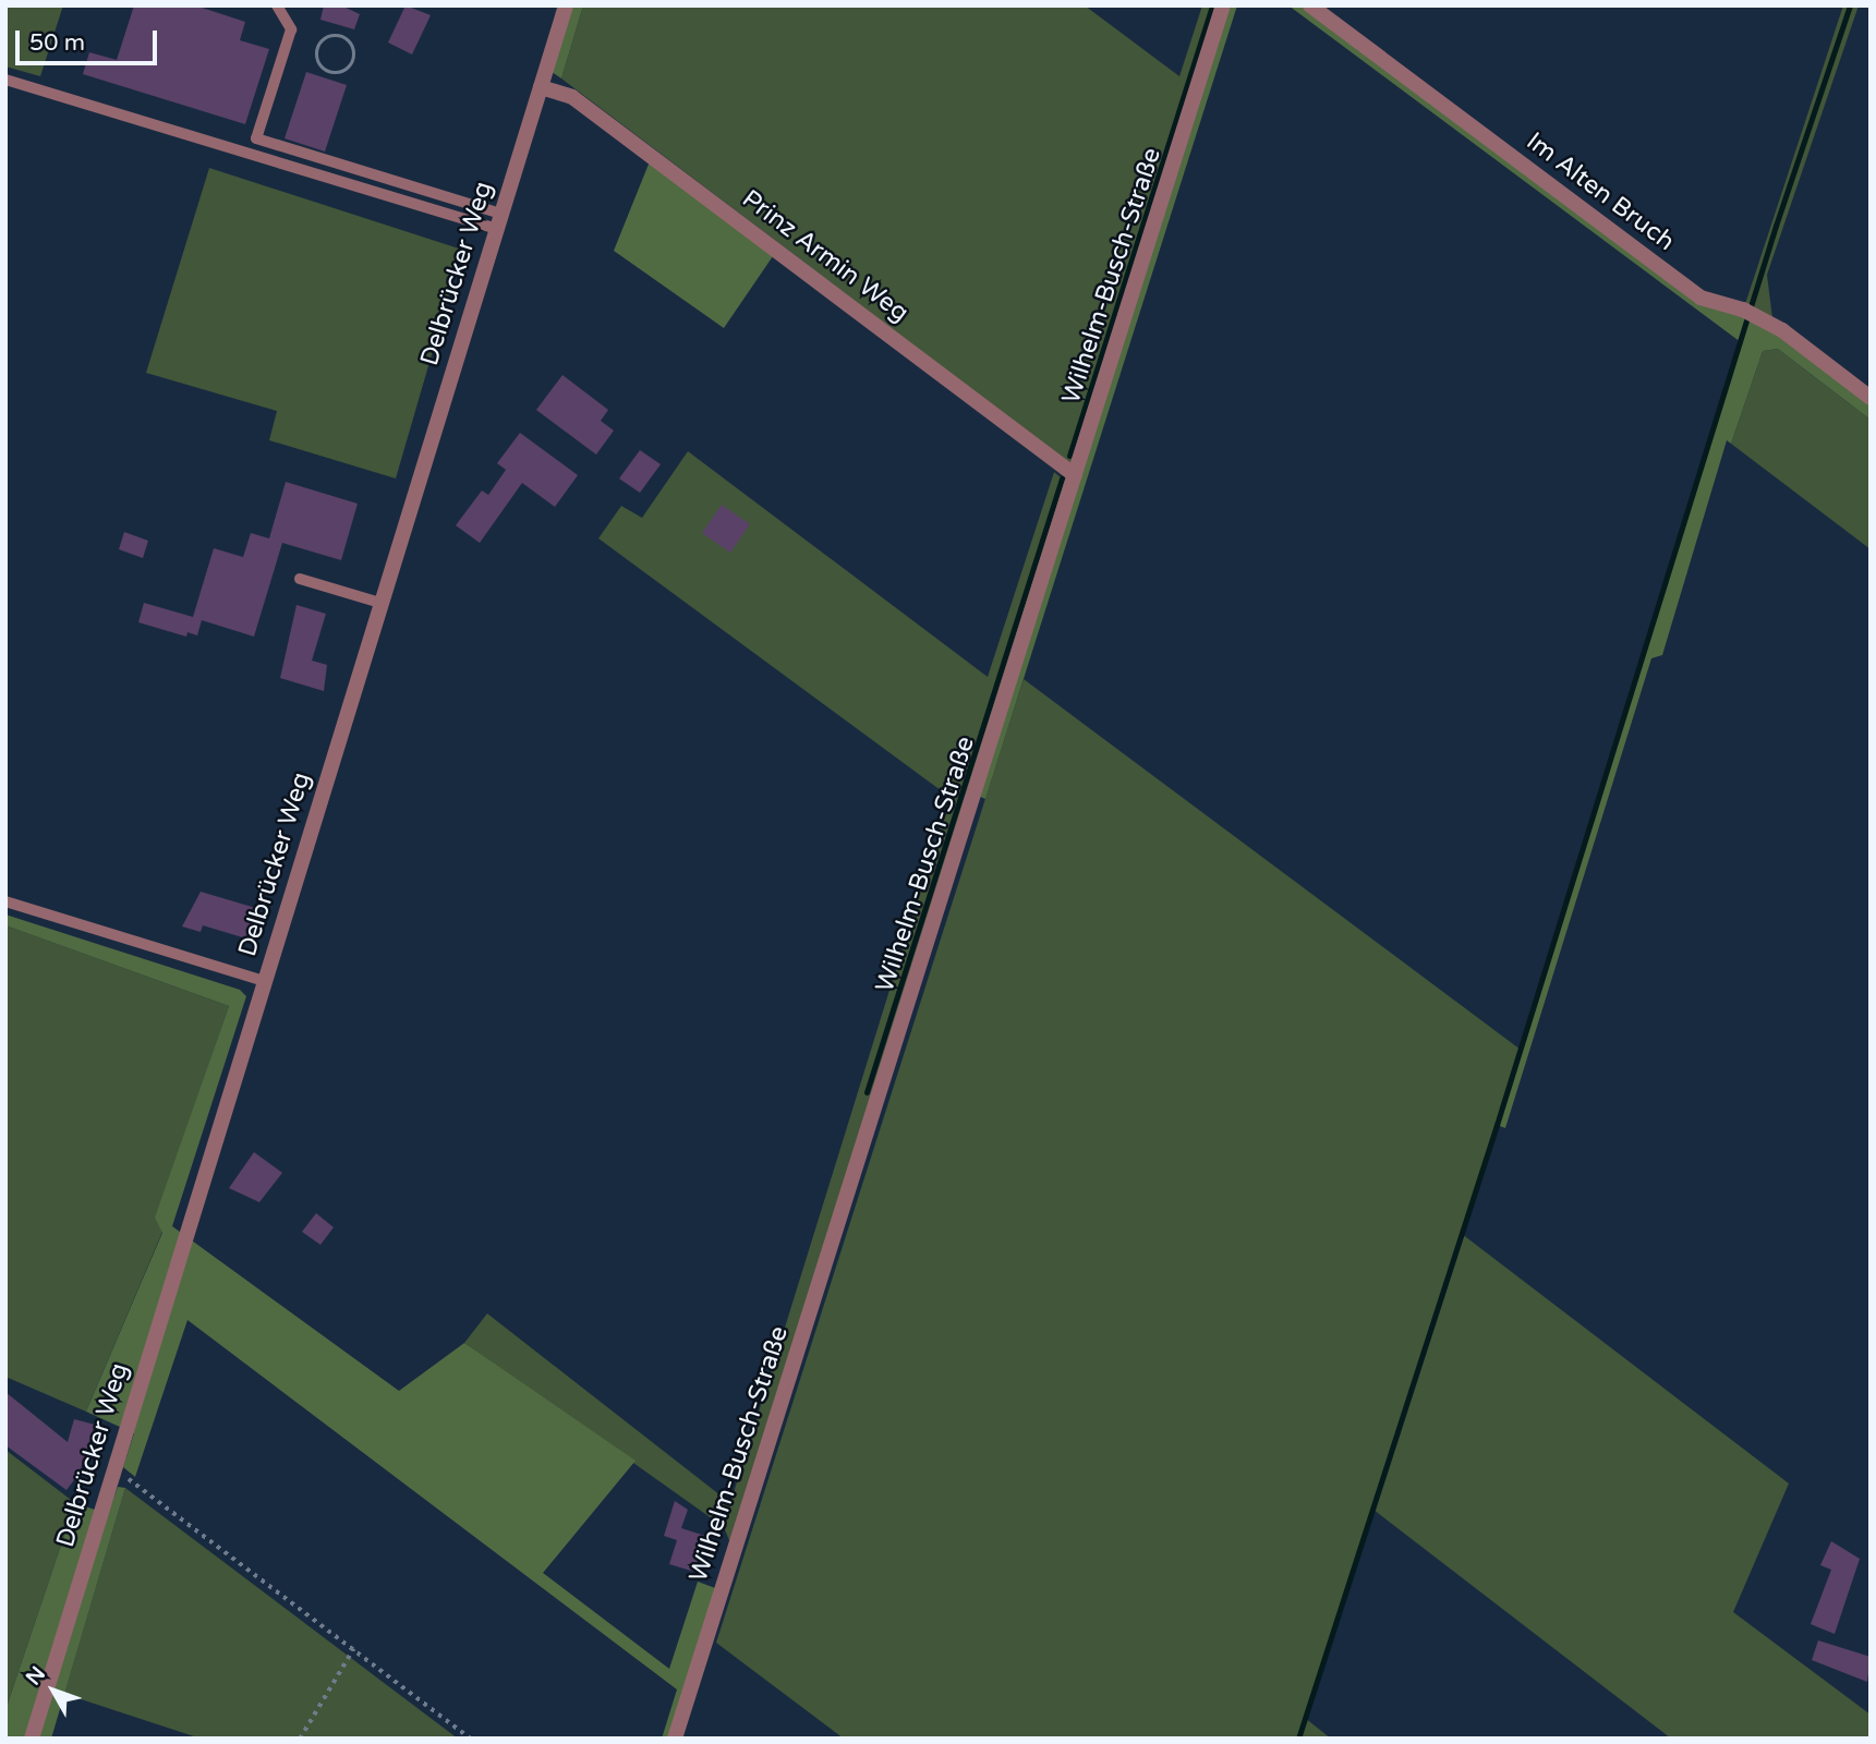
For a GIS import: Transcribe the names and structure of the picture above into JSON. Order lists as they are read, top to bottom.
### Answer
{
  "streets": {
    "street": [
      "Im Alten Bruch",
      "Prinz Armin Weg",
      "Delbrücker Weg",
      "Wilhelm-Busch-Straße"
    ]
  },
  "crossings": [
    ["Prinz Armin Weg", "Delbrücker Weg"],
    ["Prinz Armin Weg", "Wilhelm-Busch-Straße"]
  ],
  "scale_bar": "50 m",
  "north": "top left"
}
